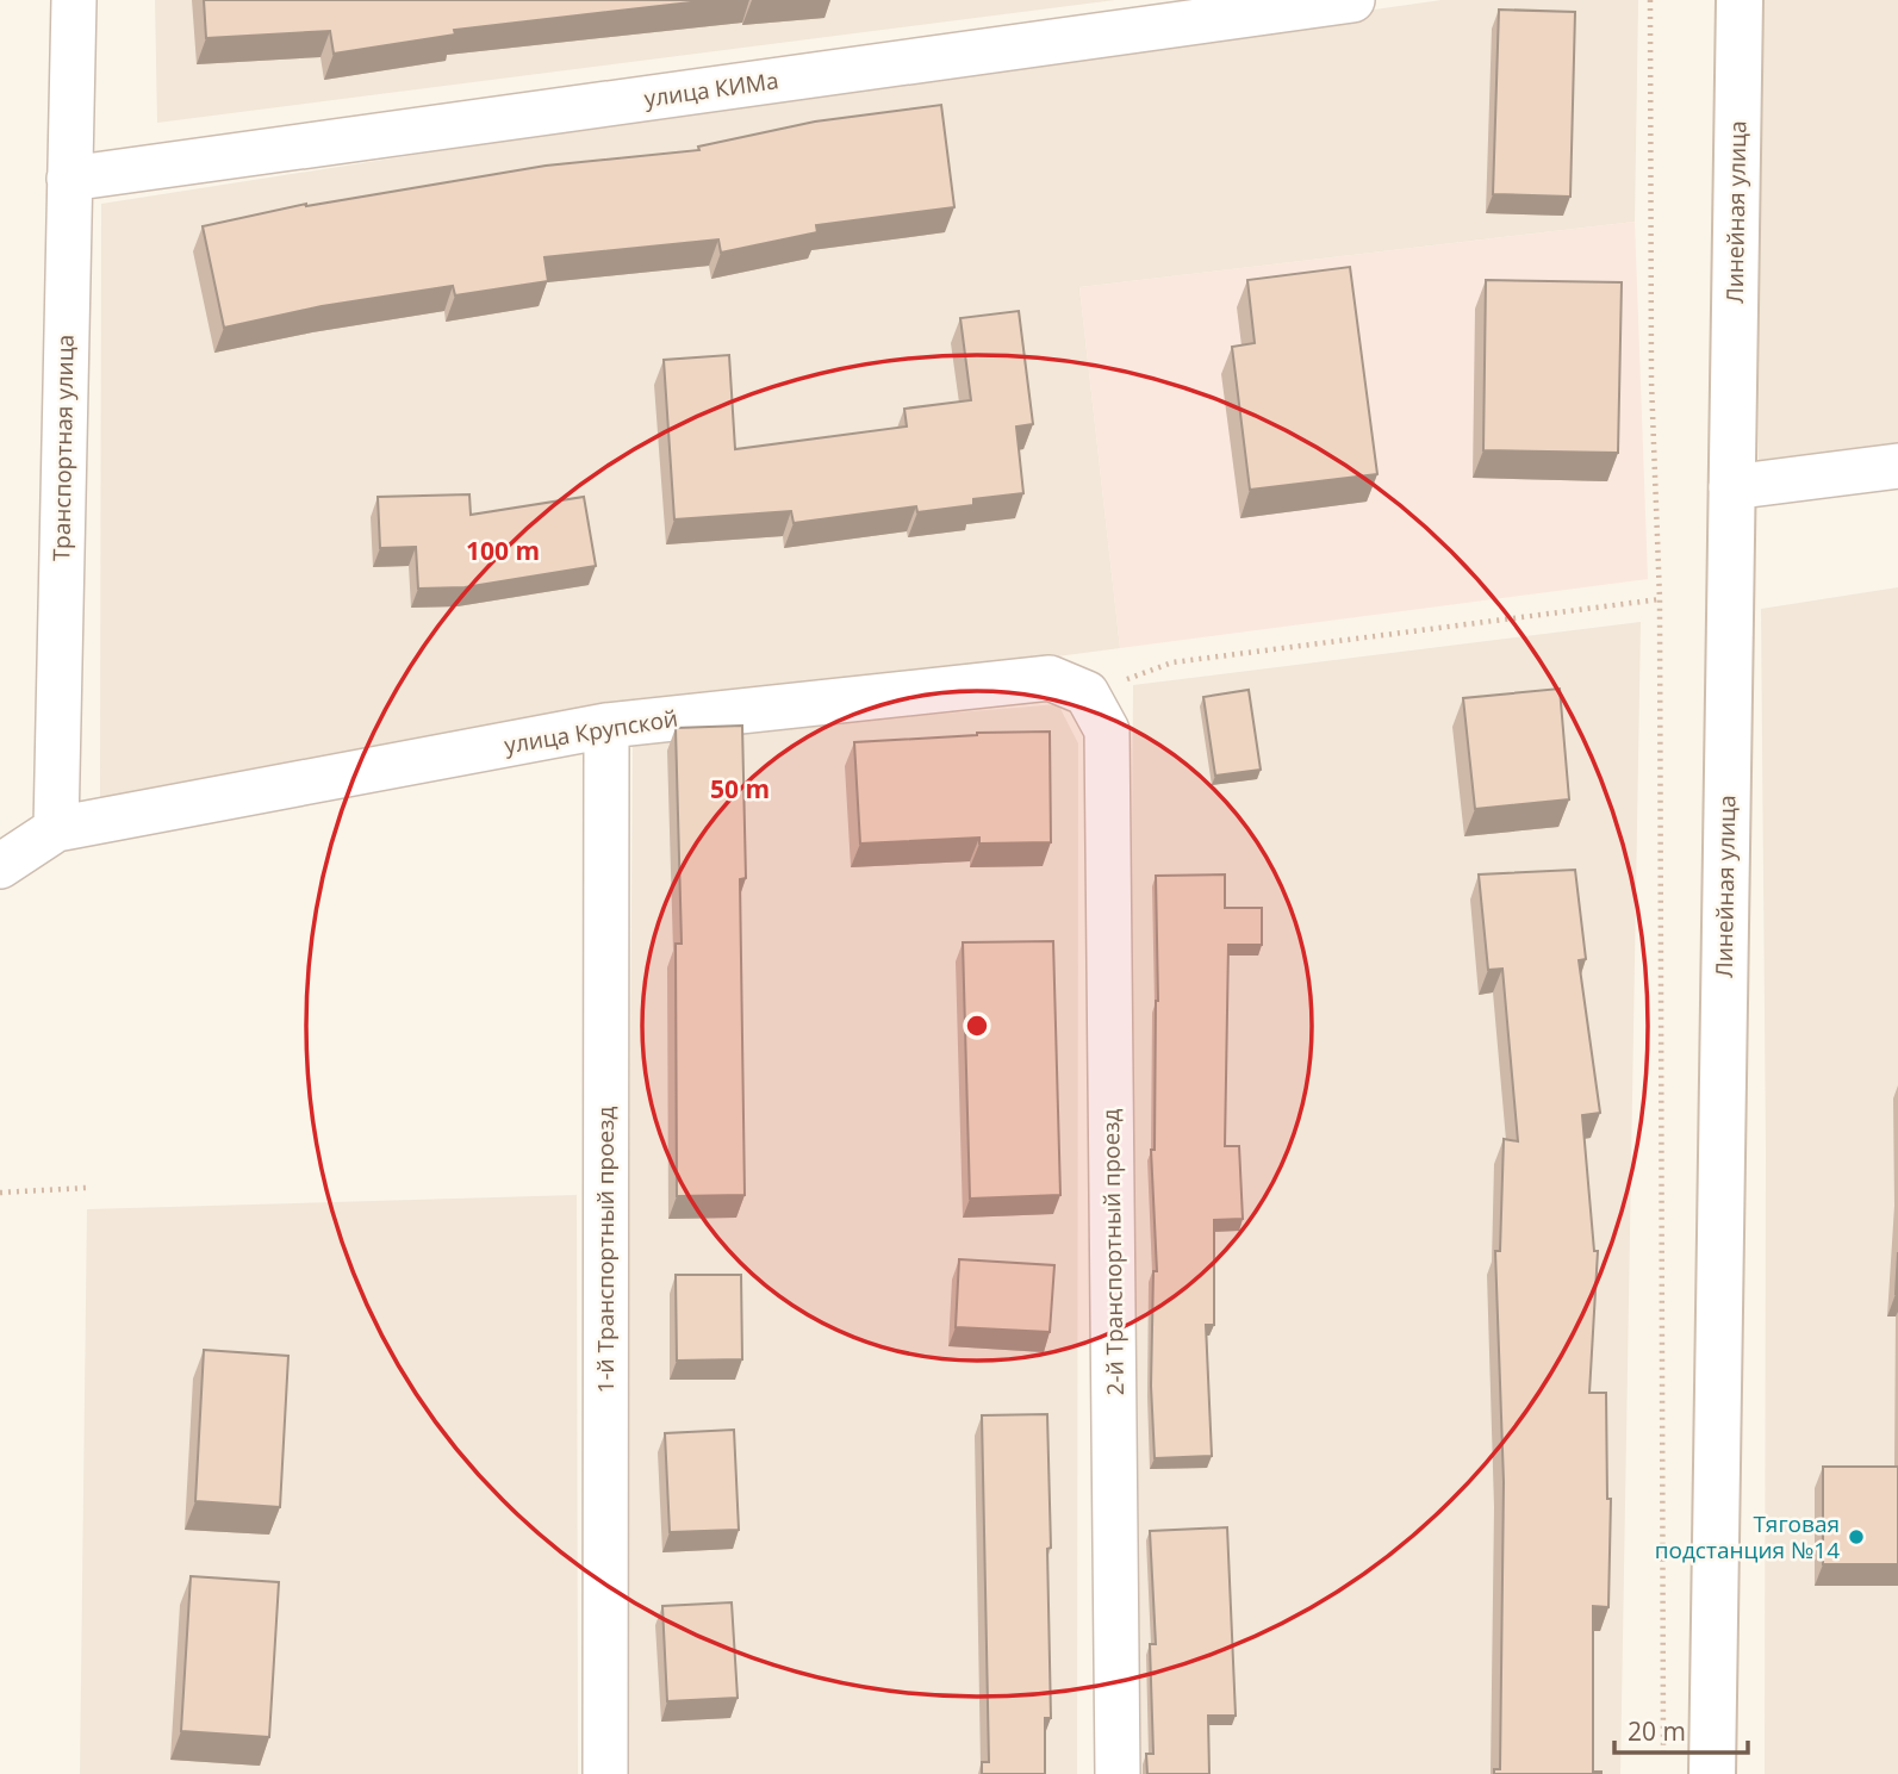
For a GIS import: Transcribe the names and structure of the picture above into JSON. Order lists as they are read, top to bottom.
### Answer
{
  "streets": {
    "street": [
      "улица КИМа",
      "Линейная улица",
      "Транспортная улица",
      "улица Крупской",
      "1-й Транспортный проезд",
      "2-й Транспортный проезд"
    ]
  },
  "crossings": [
    ["улица КИМа", "Транспортная улица"],
    ["Транспортная улица", "улица Крупской"],
    ["улица Крупской", "1-й Транспортный проезд"],
    ["улица Крупской", "2-й Транспортный проезд"]
  ],
  "places": ["Тяговая подстанция №14"],
  "scale_bar": "20 m",
  "rings": ["100 m", "50 m"]
}
